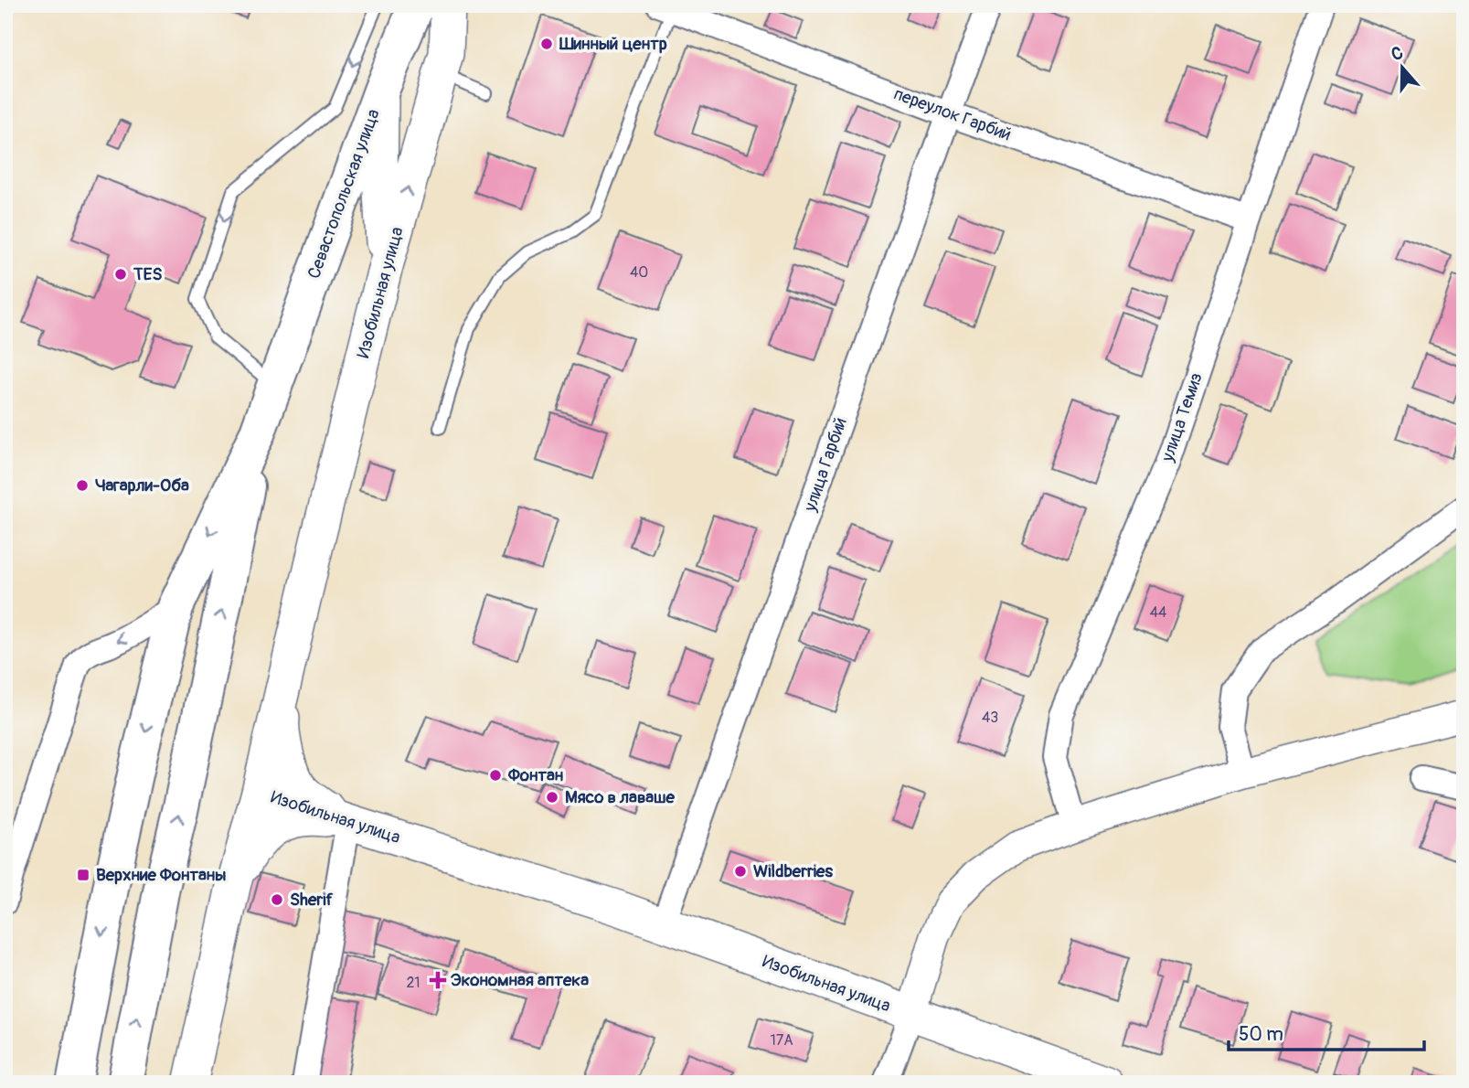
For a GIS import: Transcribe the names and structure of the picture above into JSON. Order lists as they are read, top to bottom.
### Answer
{
  "streets": {
    "main road": ["Севастопольская улица", "Изобильная улица"],
    "street": ["переулок Гарбий", "улица Темиз", "улица Гарбий"]
  },
  "crossings": [
    ["переулок Гарбий", "улица Темиз"],
    ["переулок Гарбий", "улица Гарбий"],
    ["Изобильная улица", "улица Гарбий"]
  ],
  "places": {
    "other": [
      "Шинный центр",
      "TES",
      "Чагарли-Оба",
      "Фонтан",
      "Мясо в лаваше",
      "Wildberries",
      "Sherif"
    ],
    "transit": ["Верхние Фонтаны"],
    "health": ["Экономная аптека"]
  },
  "house_numbers": [
    "40",
    "44",
    "43",
    "21",
    "17А"
  ],
  "scale_bar": "50 m",
  "north": "top"
}
